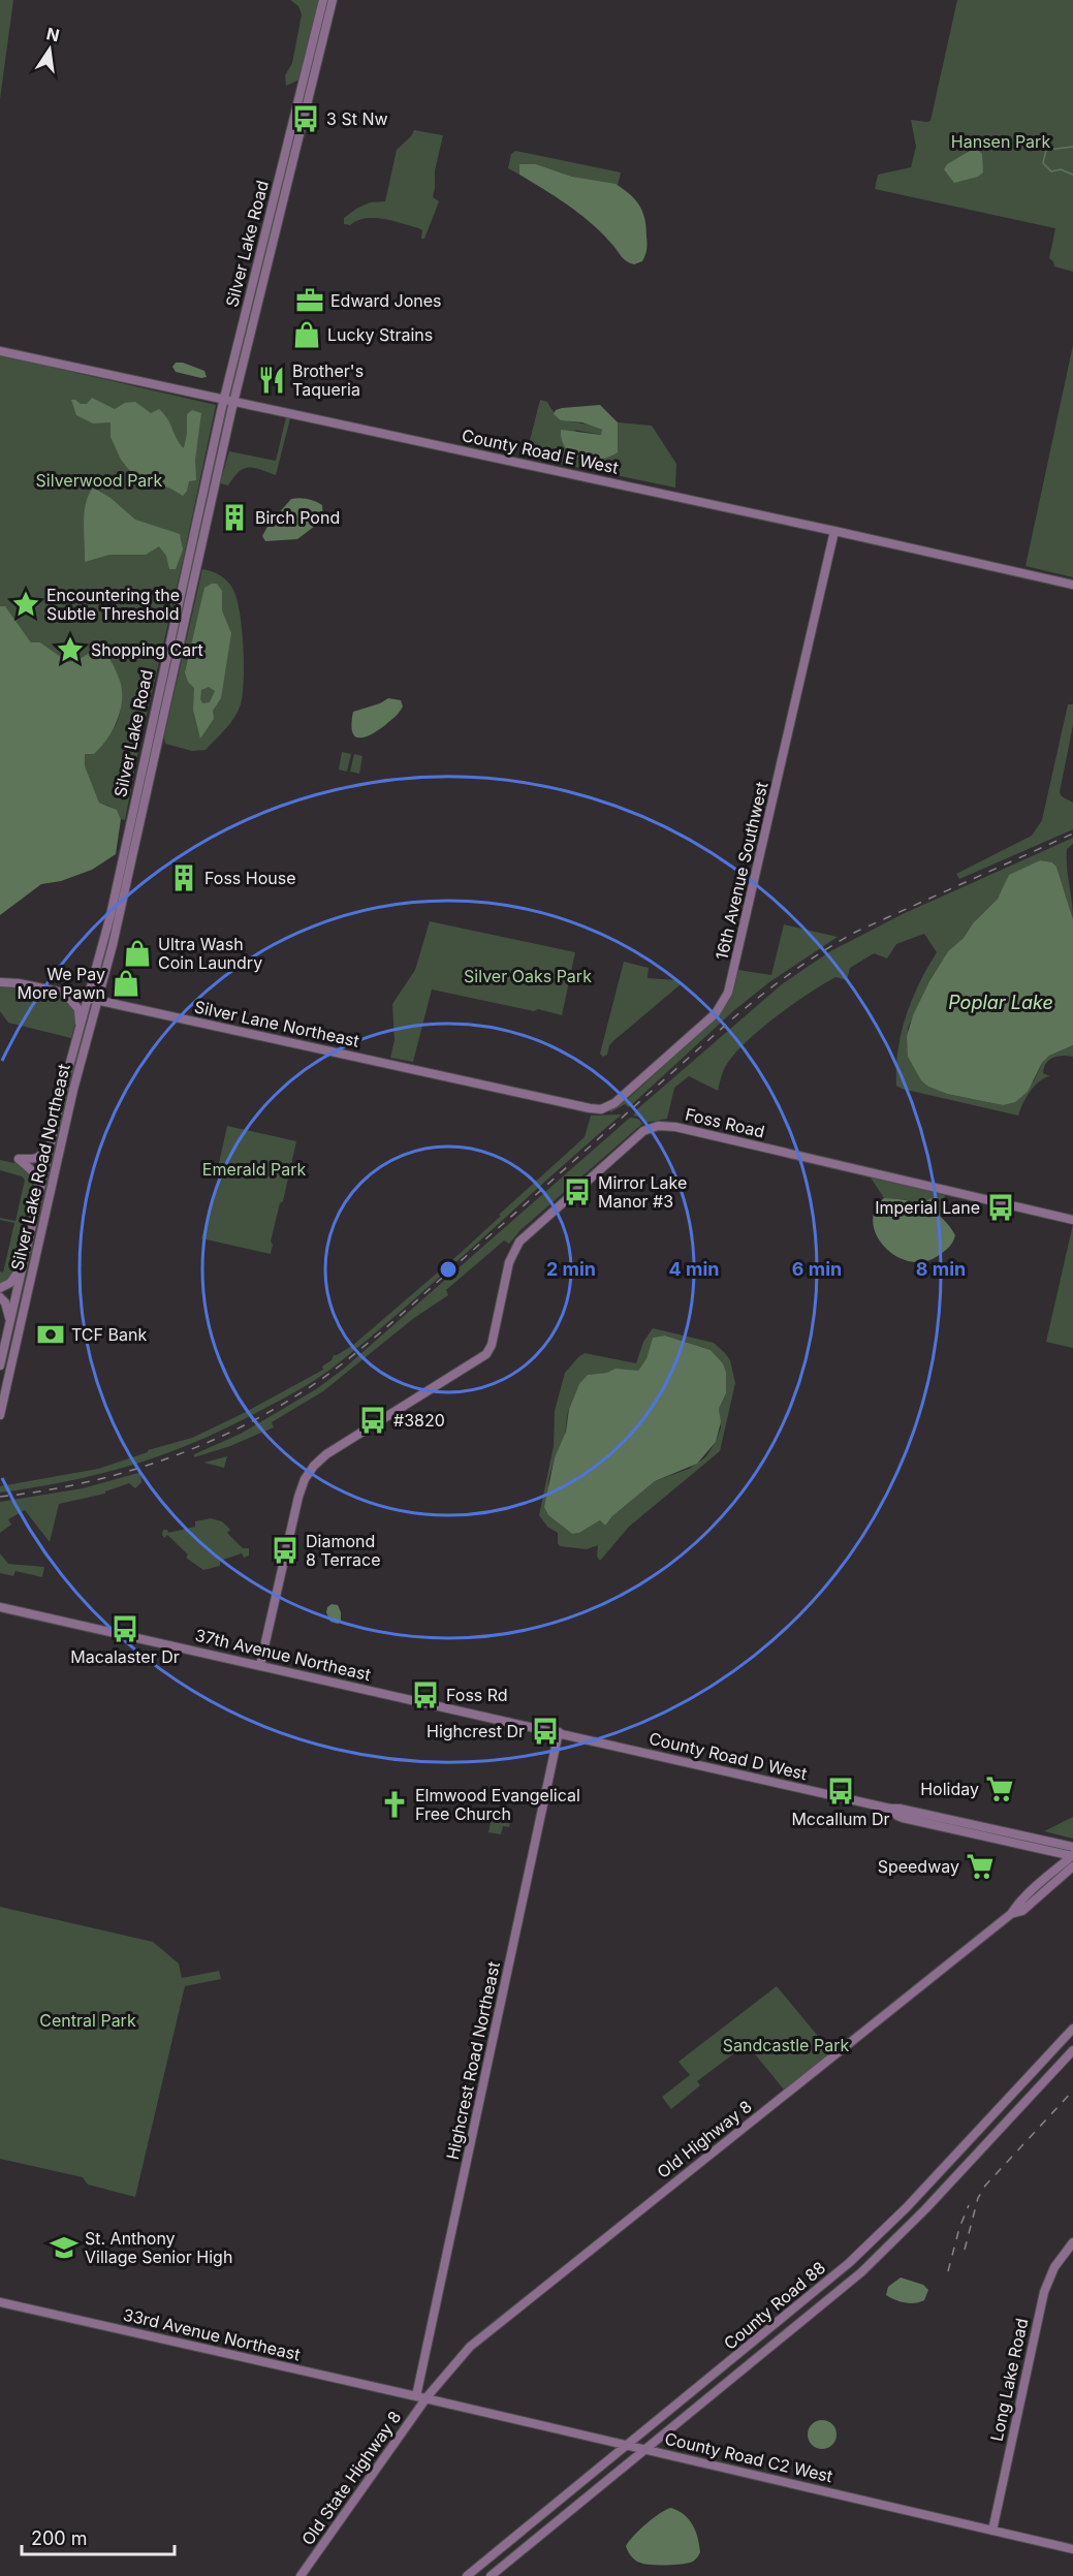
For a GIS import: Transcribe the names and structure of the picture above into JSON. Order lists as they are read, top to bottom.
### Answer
{
  "streets": {
    "street": [
      "Silver Lake Road",
      "County Road E West",
      "16th Avenue Southwest",
      "Silver Lane Northeast",
      "Foss Road",
      "Silver Lake Road Northeast",
      "37th Avenue Northeast",
      "County Road D West",
      "Highcrest Road Northeast",
      "Old Highway 8",
      "County Road 88",
      "33rd Avenue Northeast",
      "Long Lake Road",
      "County Road C2 West",
      "Old State Highway 8"
    ]
  },
  "crossings": [
    ["Silver Lake Road", "County Road E West"],
    ["Silver Lake Road", "Silver Lane Northeast"],
    ["Silver Lake Road", "Silver Lake Road Northeast"],
    ["County Road E West", "16th Avenue Southwest"],
    ["16th Avenue Southwest", "Silver Lane Northeast"],
    ["Silver Lane Northeast", "Silver Lake Road Northeast"],
    ["Foss Road", "37th Avenue Northeast"],
    ["37th Avenue Northeast", "County Road D West"],
    ["37th Avenue Northeast", "Highcrest Road Northeast"],
    ["County Road D West", "Highcrest Road Northeast"],
    ["County Road D West", "Old Highway 8"],
    ["Highcrest Road Northeast", "Old Highway 8"],
    ["Highcrest Road Northeast", "33rd Avenue Northeast"],
    ["Highcrest Road Northeast", "County Road C2 West"],
    ["Highcrest Road Northeast", "Old State Highway 8"],
    ["Old Highway 8", "33rd Avenue Northeast"],
    ["Old Highway 8", "County Road C2 West"],
    ["Old Highway 8", "Old State Highway 8"],
    ["County Road 88", "County Road C2 West"],
    ["33rd Avenue Northeast", "County Road C2 West"],
    ["33rd Avenue Northeast", "Old State Highway 8"],
    ["Long Lake Road", "County Road C2 West"],
    ["County Road C2 West", "Old State Highway 8"]
  ],
  "water": ["Poplar Lake"],
  "parks": [
    "Hansen Park",
    "Silverwood Park",
    "Silver Oaks Park",
    "Emerald Park",
    "Central Park",
    "Sandcastle Park"
  ],
  "places": {
    "bus stop": [
      "3 St Nw",
      "Mirror Lake Manor #3",
      "Imperial Lane",
      "#3820",
      "Diamond 8 Terrace",
      "Macalaster Dr",
      "Foss Rd",
      "Highcrest Dr",
      "Mccallum Dr"
    ],
    "office": ["Edward Jones"],
    "shop": ["Lucky Strains", "Ultra Wash Coin Laundry", "We Pay More Pawn"],
    "restaurant": ["Brother's Taqueria"],
    "building": ["Birch Pond", "Foss House"],
    "place": ["Encountering the Subtle Threshold", "Shopping Cart"],
    "bank": ["TCF Bank"],
    "supermarket": ["Holiday", "Speedway"],
    "church": ["Elmwood Evangelical Free Church"],
    "school or university": ["St. Anthony Village Senior High"]
  },
  "scale_bar": "200 m",
  "north": "top",
  "rings": [
    "2 min",
    "4 min",
    "6 min",
    "8 min"
  ]
}
